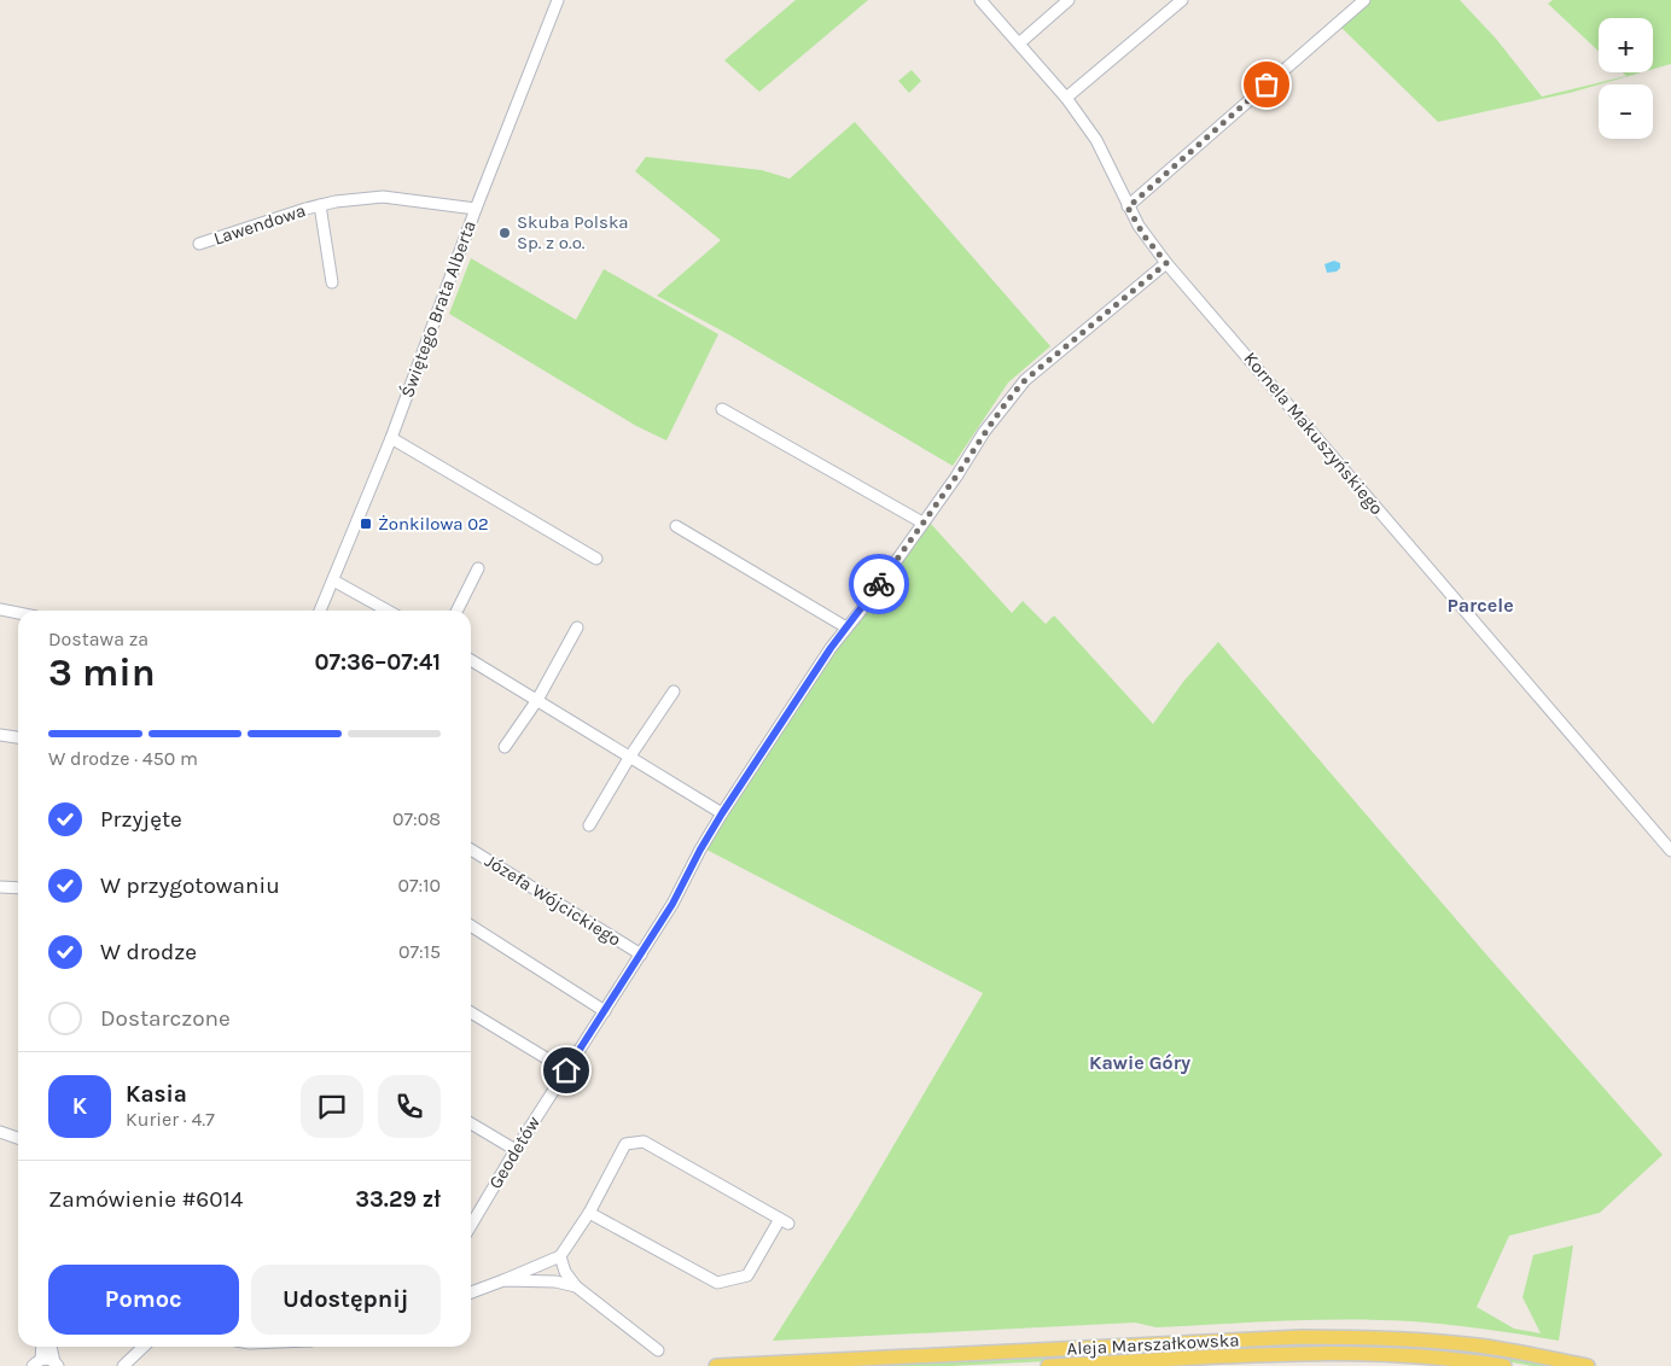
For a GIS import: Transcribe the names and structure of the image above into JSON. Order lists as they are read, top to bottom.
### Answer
{
  "streets": {
    "main road": ["Aleja Marszałkowska"],
    "street": [
      "Lawendowa",
      "Świętego Brata Alberta",
      "Kornela Makuszyńskiego",
      "Józefa Wójcickiego",
      "Geodetów"
    ]
  },
  "crossings": [
    ["Lawendowa", "Świętego Brata Alberta"],
    ["Kornela Makuszyńskiego", "Geodetów"],
    ["Józefa Wójcickiego", "Geodetów"]
  ],
  "districts": ["Parcele", "Kawie Góry"],
  "places": {
    "other": ["Skuba Polska Sp. z o.o."],
    "transit": ["Żonkilowa 02"]
  },
  "page": {
    "map_buttons": ["+", "−"],
    "heading": ["3 min", "Dostawa za", "07:36–07:41"],
    "panel": [
      "Kasia",
      "Kurier · 4.7",
      "Zamówienie #6014",
      "33.29 zł"
    ],
    "bar": "W drodze · 450 m",
    "list": [
      ["Przyjęte", "07:08"],
      ["W przygotowaniu", "07:10"],
      ["W drodze", "07:15"],
      "Dostarczone"
    ],
    "round": "K",
    "buttons": ["Pomoc", "Udostępnij"]
  }
}
